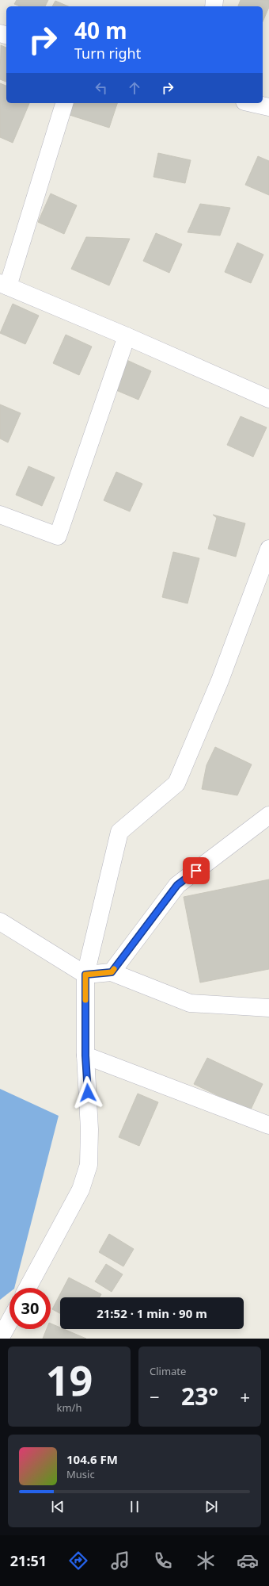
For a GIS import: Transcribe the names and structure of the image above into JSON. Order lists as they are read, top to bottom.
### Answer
{
  "page": {
    "turn": ["40 m", "Turn right"],
    "limit": "30",
    "trip": "21:52 · 1 min · 90 m",
    "tile": [
      ["19", "km/h"],
      "Climate"
    ],
    "heat": ["−", "23°", "+"],
    "song": ["104.6 FM", "Music"],
    "tabs": "21:51"
  }
}
